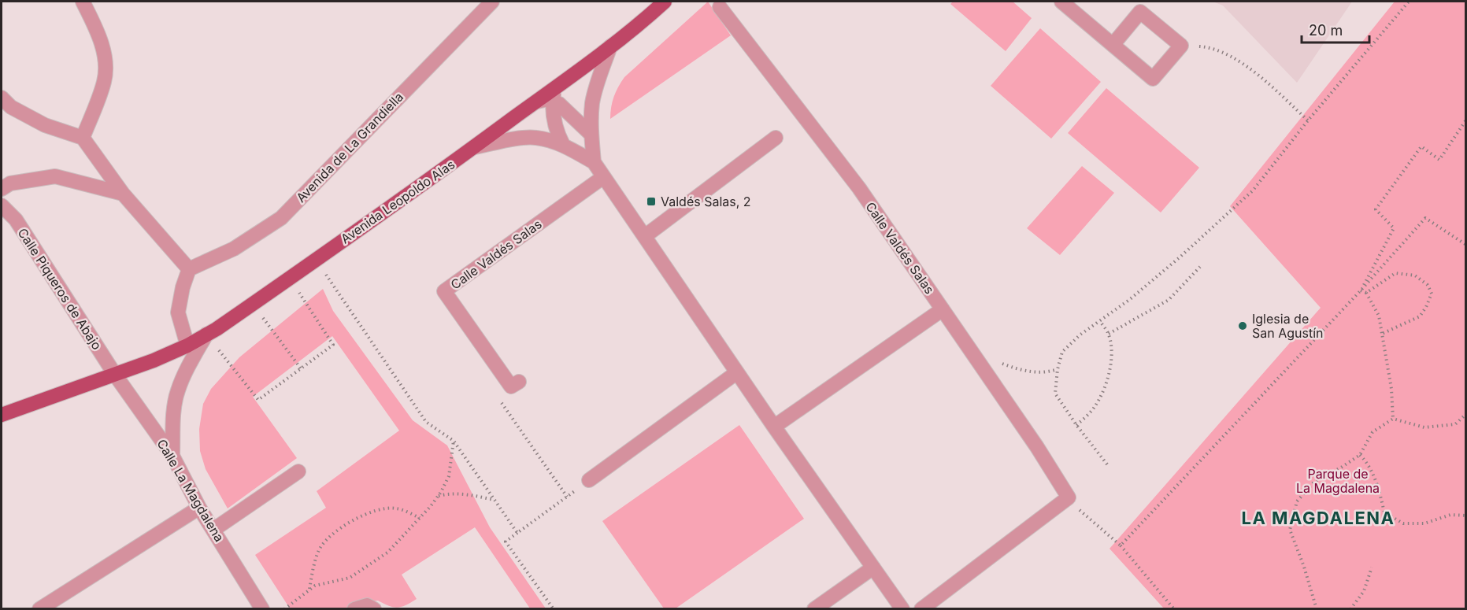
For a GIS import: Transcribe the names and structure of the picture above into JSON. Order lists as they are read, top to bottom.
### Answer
{
  "streets": {
    "main road": ["Avenida Leopoldo Alas"],
    "street": [
      "Avenida de La Grandiella",
      "Calle Valdés Salas",
      "Calle Piqueros de Abajo",
      "Calle La Magdalena"
    ]
  },
  "crossings": [
    ["Avenida Leopoldo Alas", "Calle Piqueros de Abajo"],
    ["Avenida Leopoldo Alas", "Calle La Magdalena"],
    ["Calle Piqueros de Abajo", "Calle La Magdalena"]
  ],
  "districts": ["LA MAGDALENA"],
  "parks": ["Parque de La Magdalena"],
  "places": {
    "transit": ["Valdés Salas, 2"],
    "other": ["Iglesia de San Agustín"]
  },
  "scale_bar": "20 m"
}
